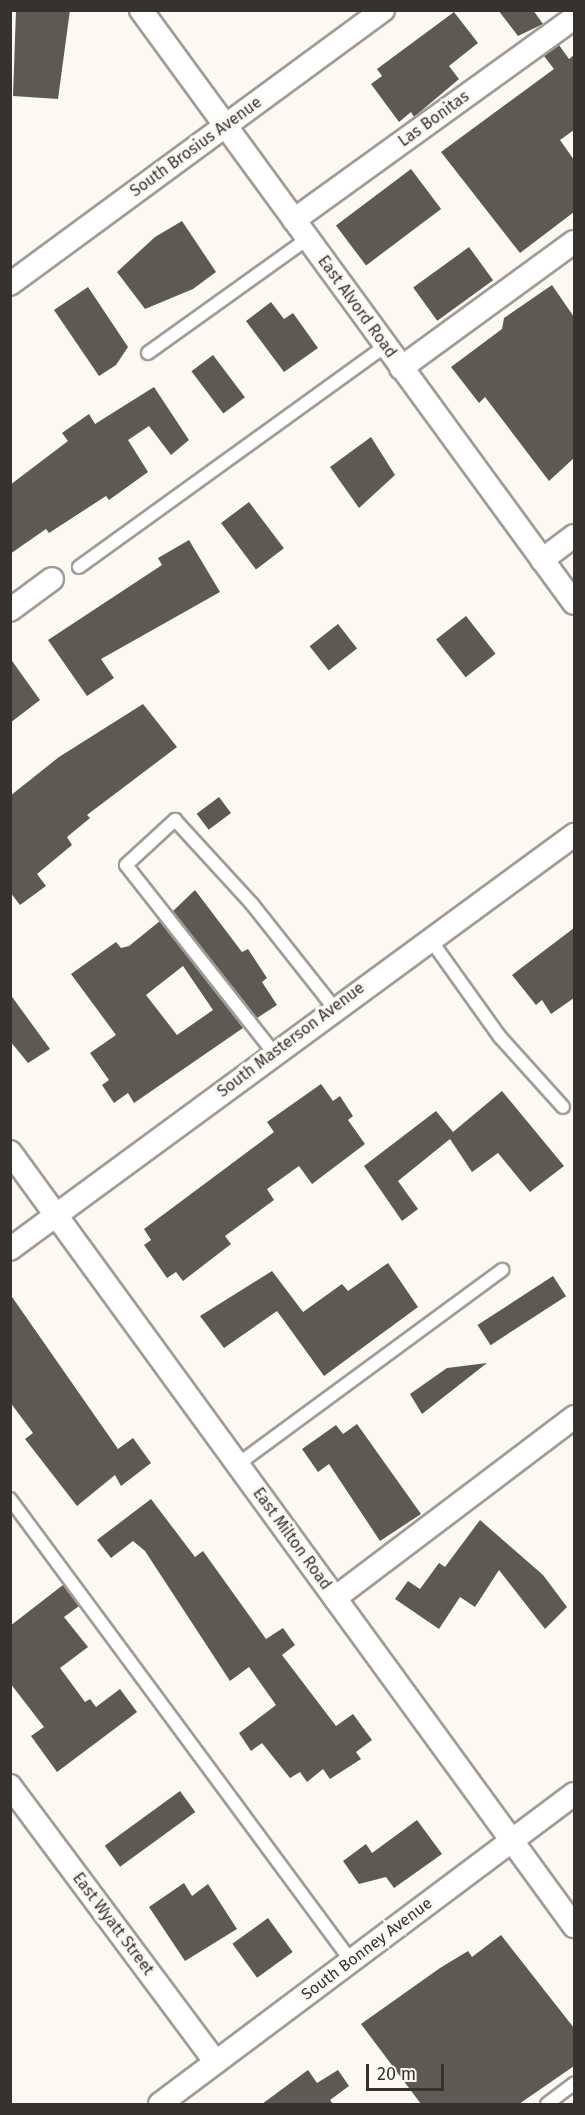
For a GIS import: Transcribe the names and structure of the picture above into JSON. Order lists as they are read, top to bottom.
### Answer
{
  "streets": {
    "street": [
      "Las Bonitas",
      "South Brosius Avenue",
      "East Alvord Road",
      "South Masterson Avenue",
      "East Milton Road",
      "East Wyatt Street",
      "South Bonney Avenue"
    ]
  },
  "crossings": [
    ["Las Bonitas", "East Alvord Road"],
    ["South Brosius Avenue", "East Alvord Road"],
    ["South Masterson Avenue", "East Milton Road"],
    ["East Milton Road", "South Bonney Avenue"],
    ["East Wyatt Street", "South Bonney Avenue"]
  ],
  "scale_bar": "20 m"
}
